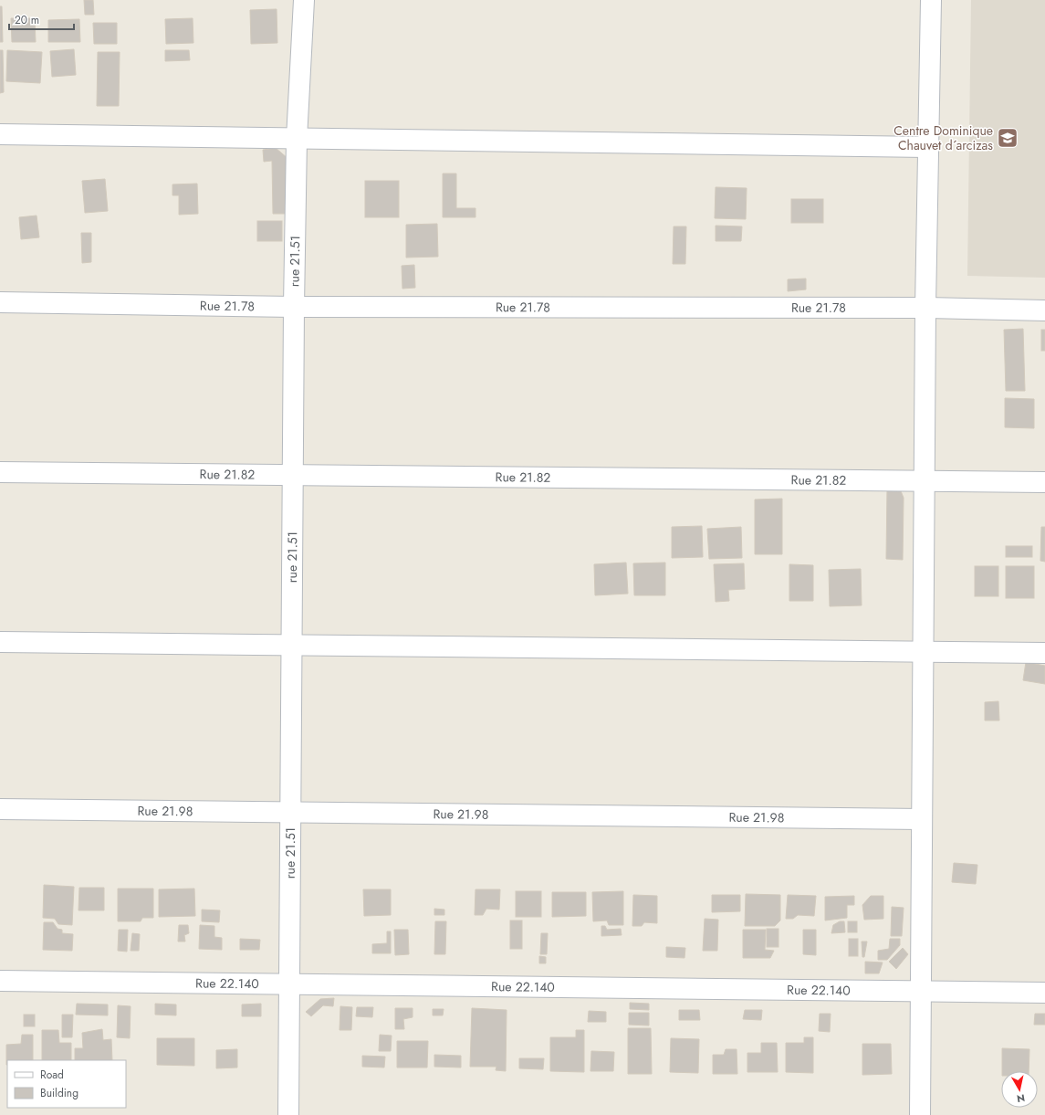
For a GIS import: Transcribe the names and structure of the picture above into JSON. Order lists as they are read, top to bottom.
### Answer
{
  "streets": {
    "street": [
      "rue 21.51",
      "Rue 21.78",
      "Rue 21.82",
      "Rue 21.98",
      "Rue 22.140"
    ]
  },
  "crossings": [
    ["rue 21.51", "Rue 21.78"],
    ["rue 21.51", "Rue 21.82"],
    ["rue 21.51", "Rue 21.98"],
    ["rue 21.51", "Rue 22.140"]
  ],
  "places": {
    "school or university": ["Centre Dominique Chauvet d´arcizas"]
  },
  "legend": ["Road", "Building"],
  "scale_bar": "20 m",
  "north": "bottom"
}
